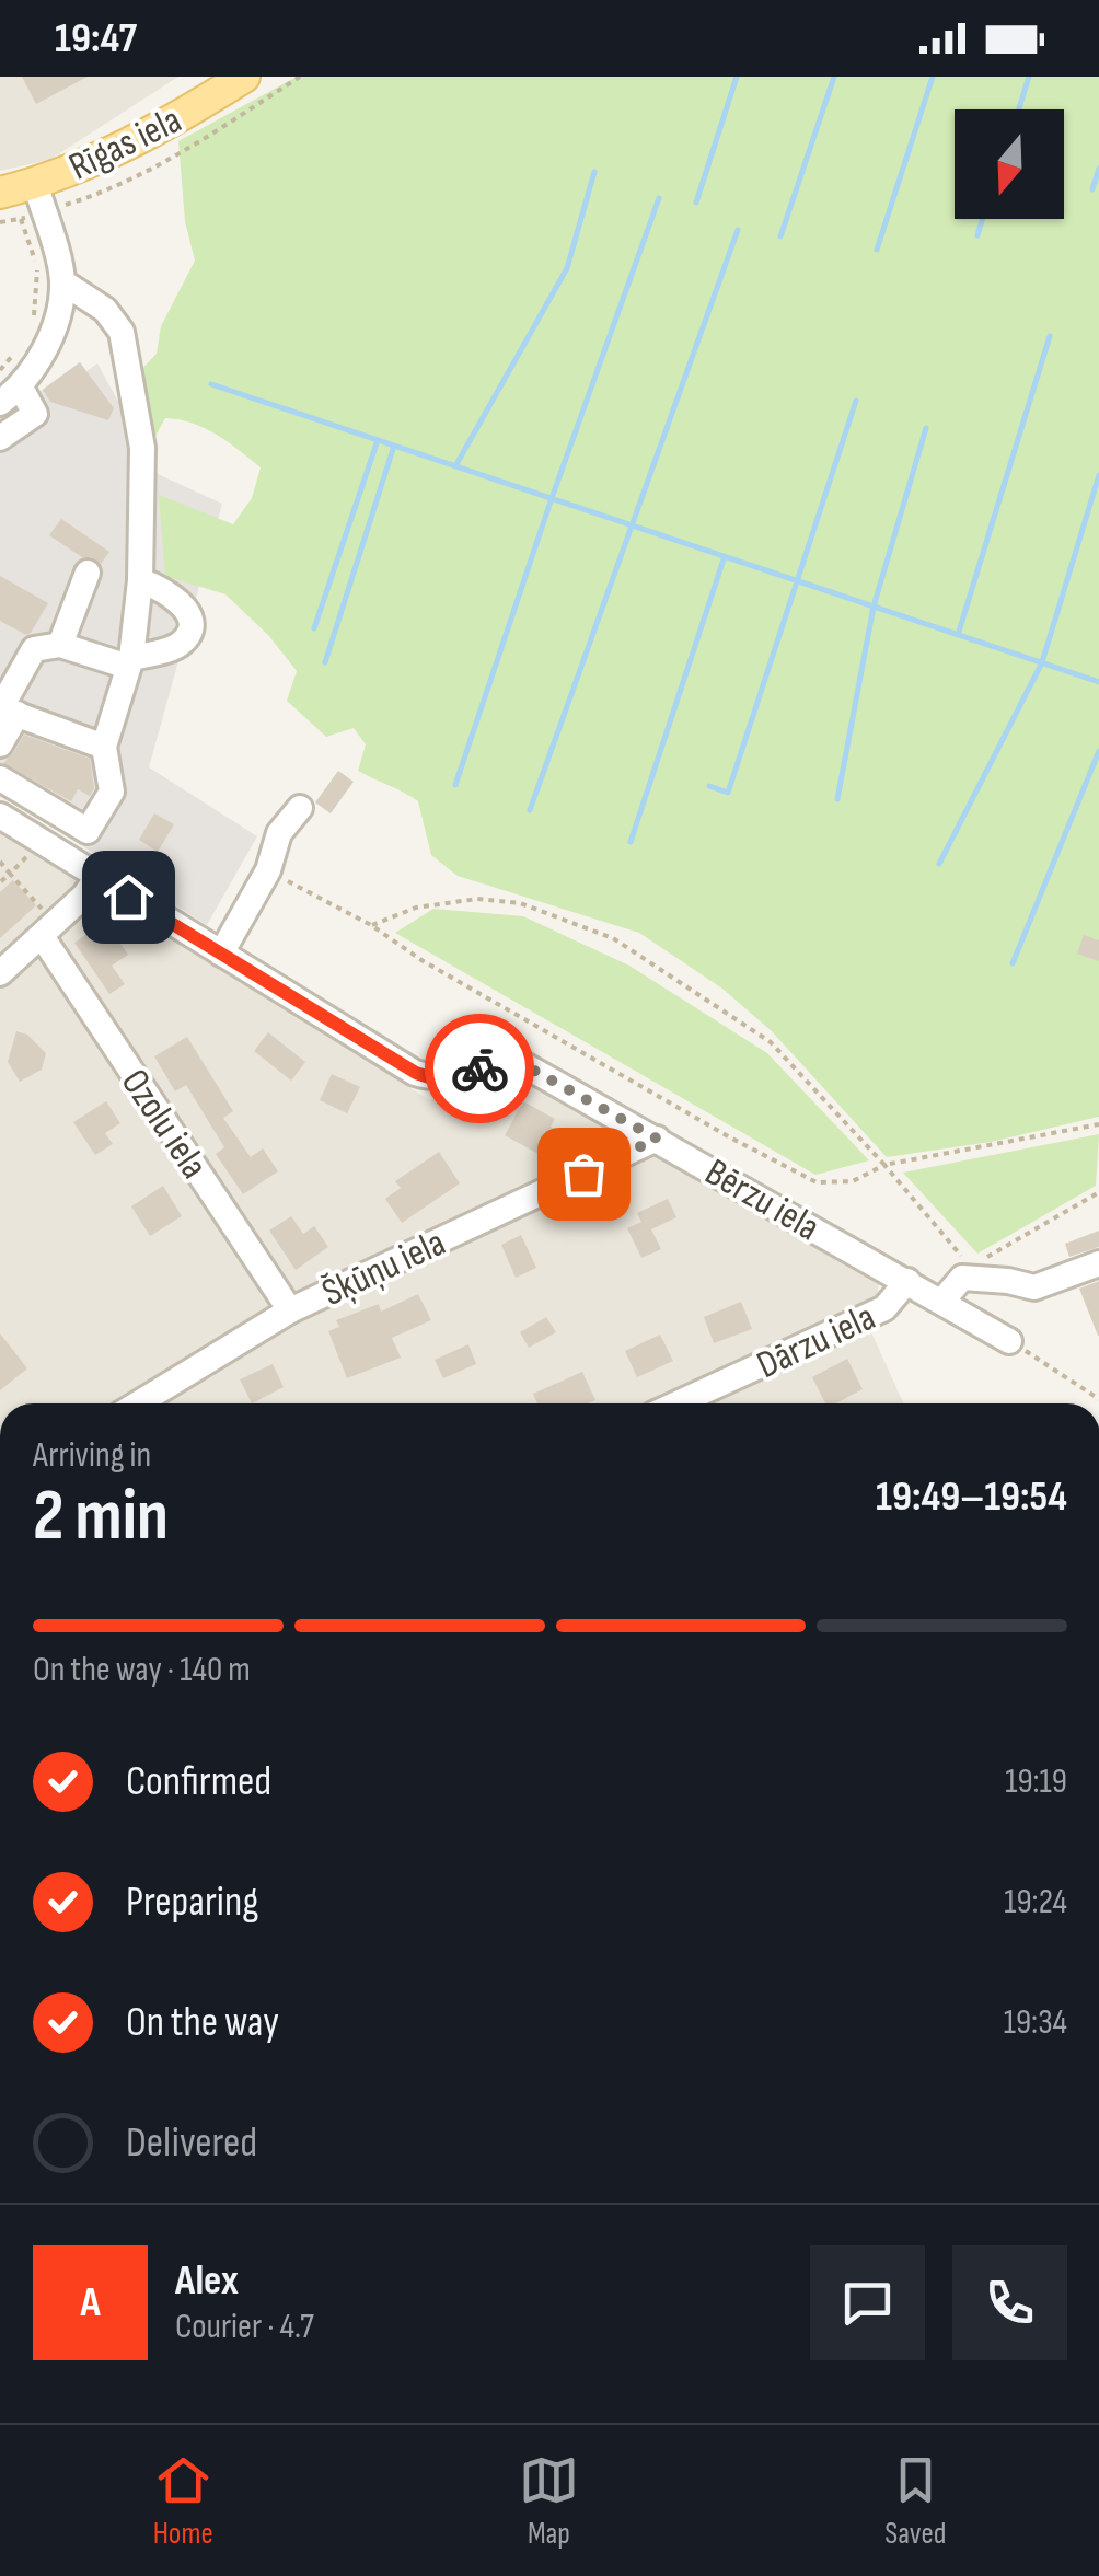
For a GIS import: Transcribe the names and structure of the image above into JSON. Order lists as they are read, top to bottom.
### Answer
{
  "streets": {
    "main road": ["Rīgas iela"],
    "street": [
      "Ozolu iela",
      "Bērzu iela",
      "Šķūņu iela",
      "Dārzu iela"
    ]
  },
  "crossings": [
    ["Ozolu iela", "Šķūņu iela"],
    ["Bērzu iela", "Šķūņu iela"],
    ["Bērzu iela", "Dārzu iela"]
  ],
  "north": "bottom",
  "page": {
    "status": "19:47",
    "heading": ["2 min", "Arriving in", "19:49–19:54"],
    "panel": ["Alex", "Courier · 4.7"],
    "bar": "On the way · 140 m",
    "list": [
      ["Confirmed", "19:19"],
      ["Preparing", "19:24"],
      ["On the way", "19:34"],
      "Delivered"
    ],
    "round": "A",
    "tabs": ["Home", "Map", "Saved"]
  }
}
